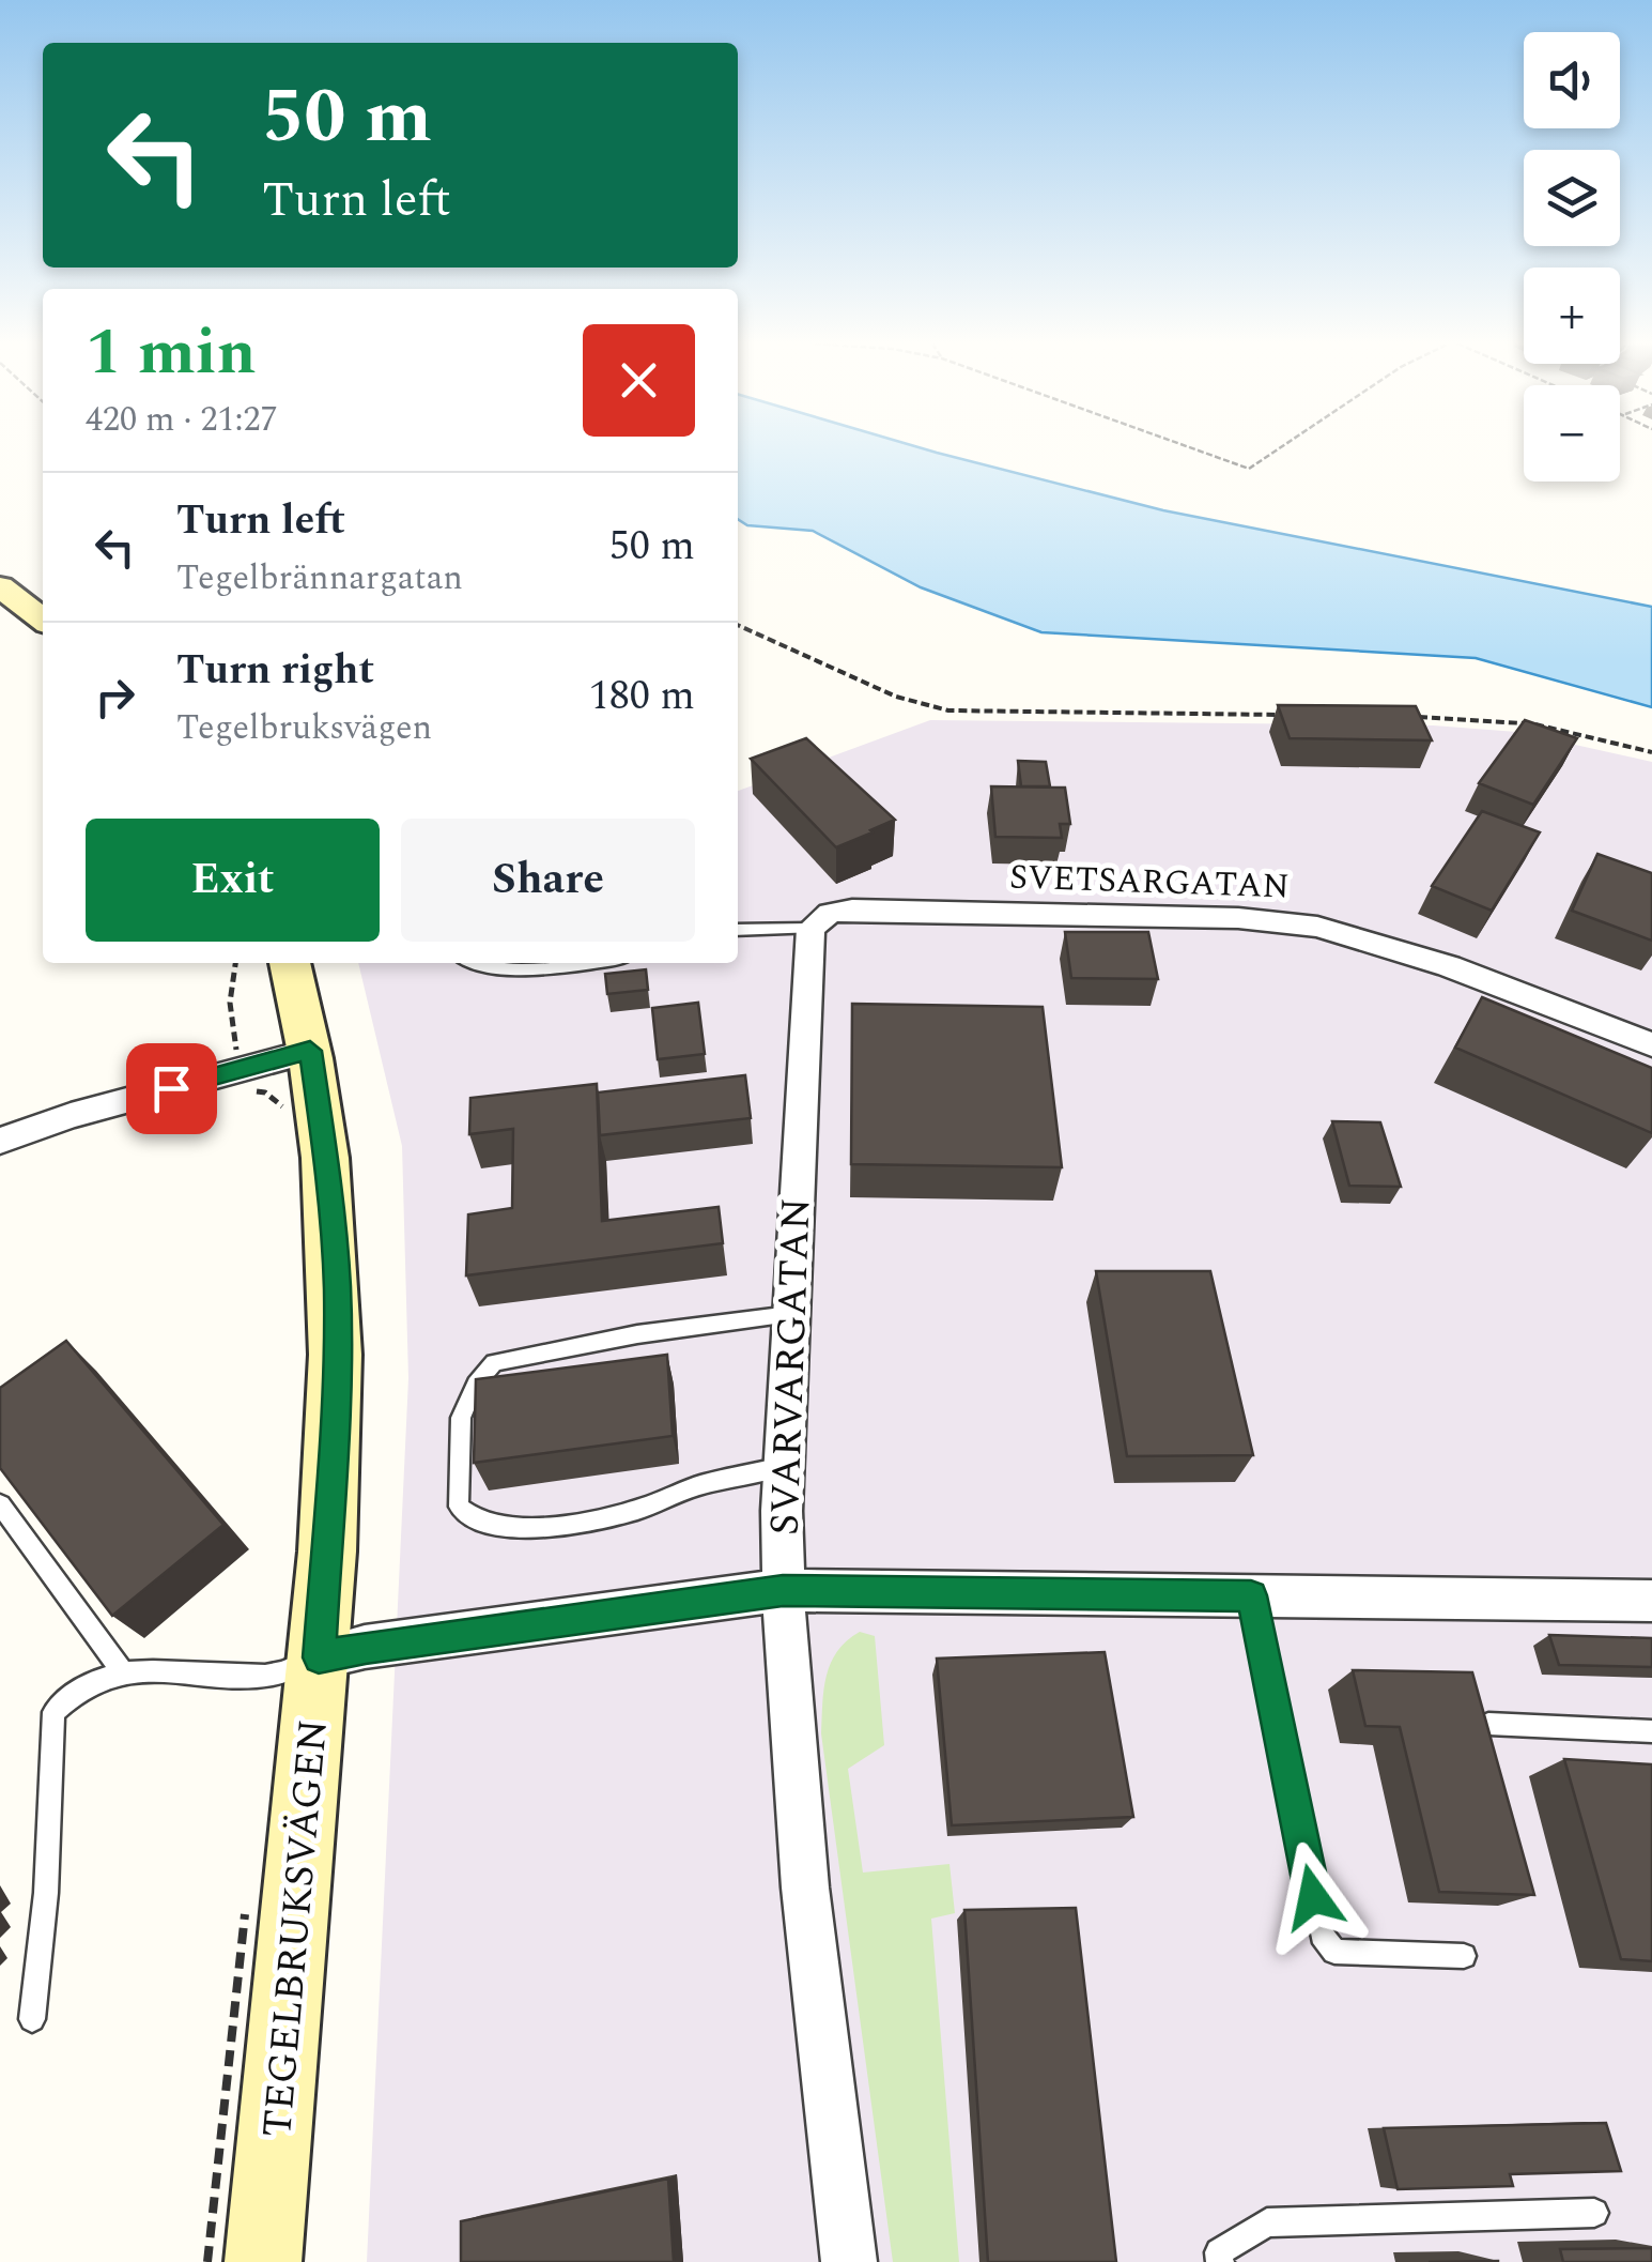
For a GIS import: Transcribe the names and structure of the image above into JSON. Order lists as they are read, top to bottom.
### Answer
{
  "streets": {
    "street": ["SVETSARGATAN", "SVARVARGATAN", "TEGELBRUKSVÄGEN"]
  },
  "crossings": [
    ["SVETSARGATAN", "SVARVARGATAN"]
  ],
  "page": {
    "map_buttons": ["+", "−"],
    "turn": ["50 m", "Turn left"],
    "heading": ["1 min", "420 m · 21:27"],
    "list": [
      {
        "name": "Turn left",
        "note": "Tegelbrännargatan",
        "value": "50 m"
      },
      {
        "name": "Turn right",
        "note": "Tegelbruksvägen",
        "value": "180 m"
      }
    ],
    "buttons": ["Exit", "Share"]
  }
}
